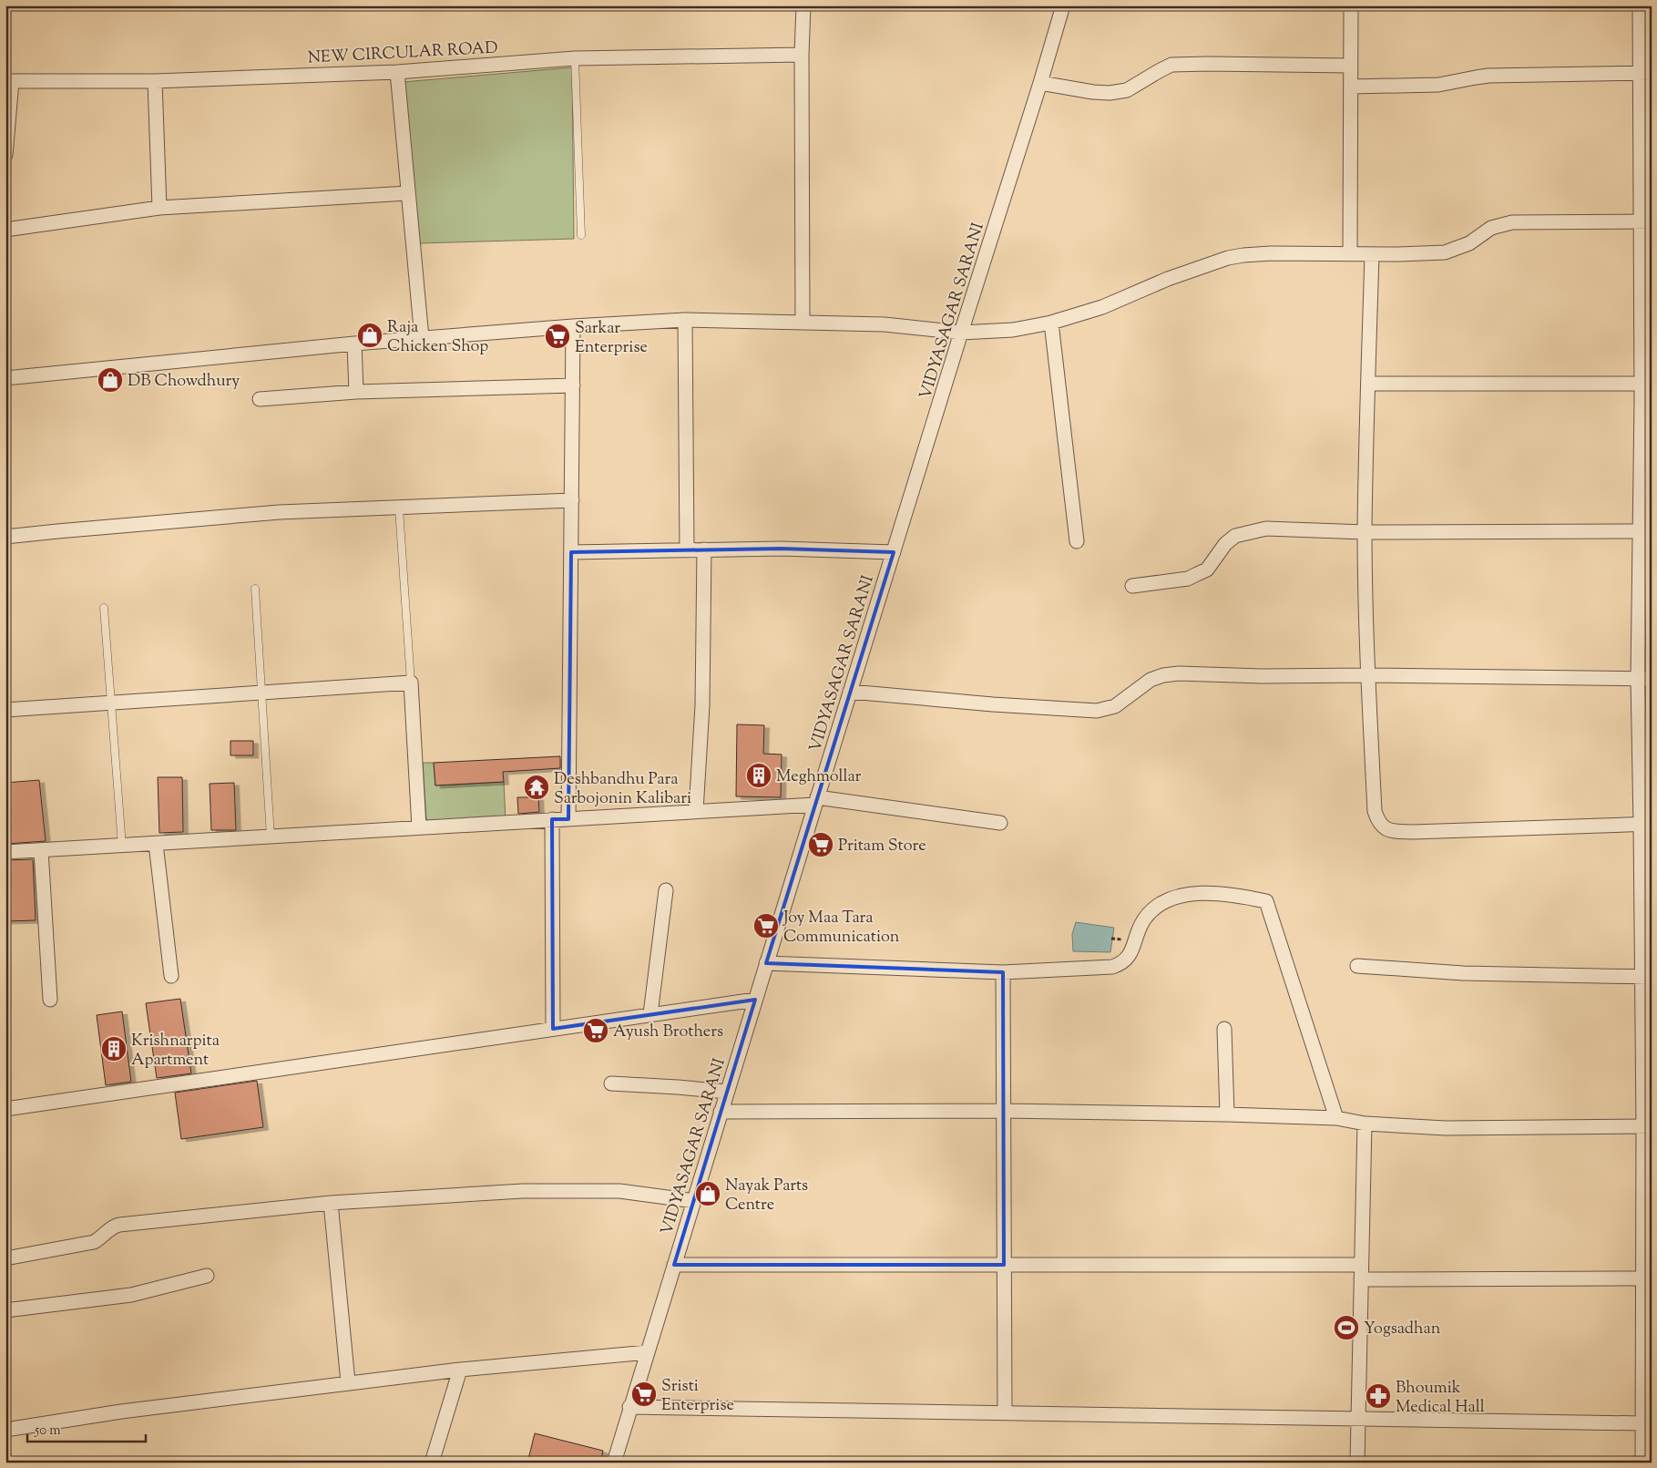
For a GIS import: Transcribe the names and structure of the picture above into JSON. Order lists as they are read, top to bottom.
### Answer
{
  "streets": {
    "street": ["NEW CIRCULAR ROAD", "VIDYASAGAR SARANI"]
  },
  "places": {
    "shop": ["Raja Chicken Shop", "DB Chowdhury", "Nayak Parts Centre"],
    "supermarket": [
      "Sarkar Enterprise",
      "Pritam Store",
      "Joy Maa Tara Communication",
      "Ayush Brothers",
      "Sristi Enterprise"
    ],
    "building": ["Meghmollar", "Krishnarpita Apartment"],
    "temple": ["Deshbandhu Para Sarbojonin Kalibari"],
    "sports": ["Yogsadhan"],
    "pharmacy": ["Bhoumik Medical Hall"]
  },
  "scale_bar": "50 m"
}
